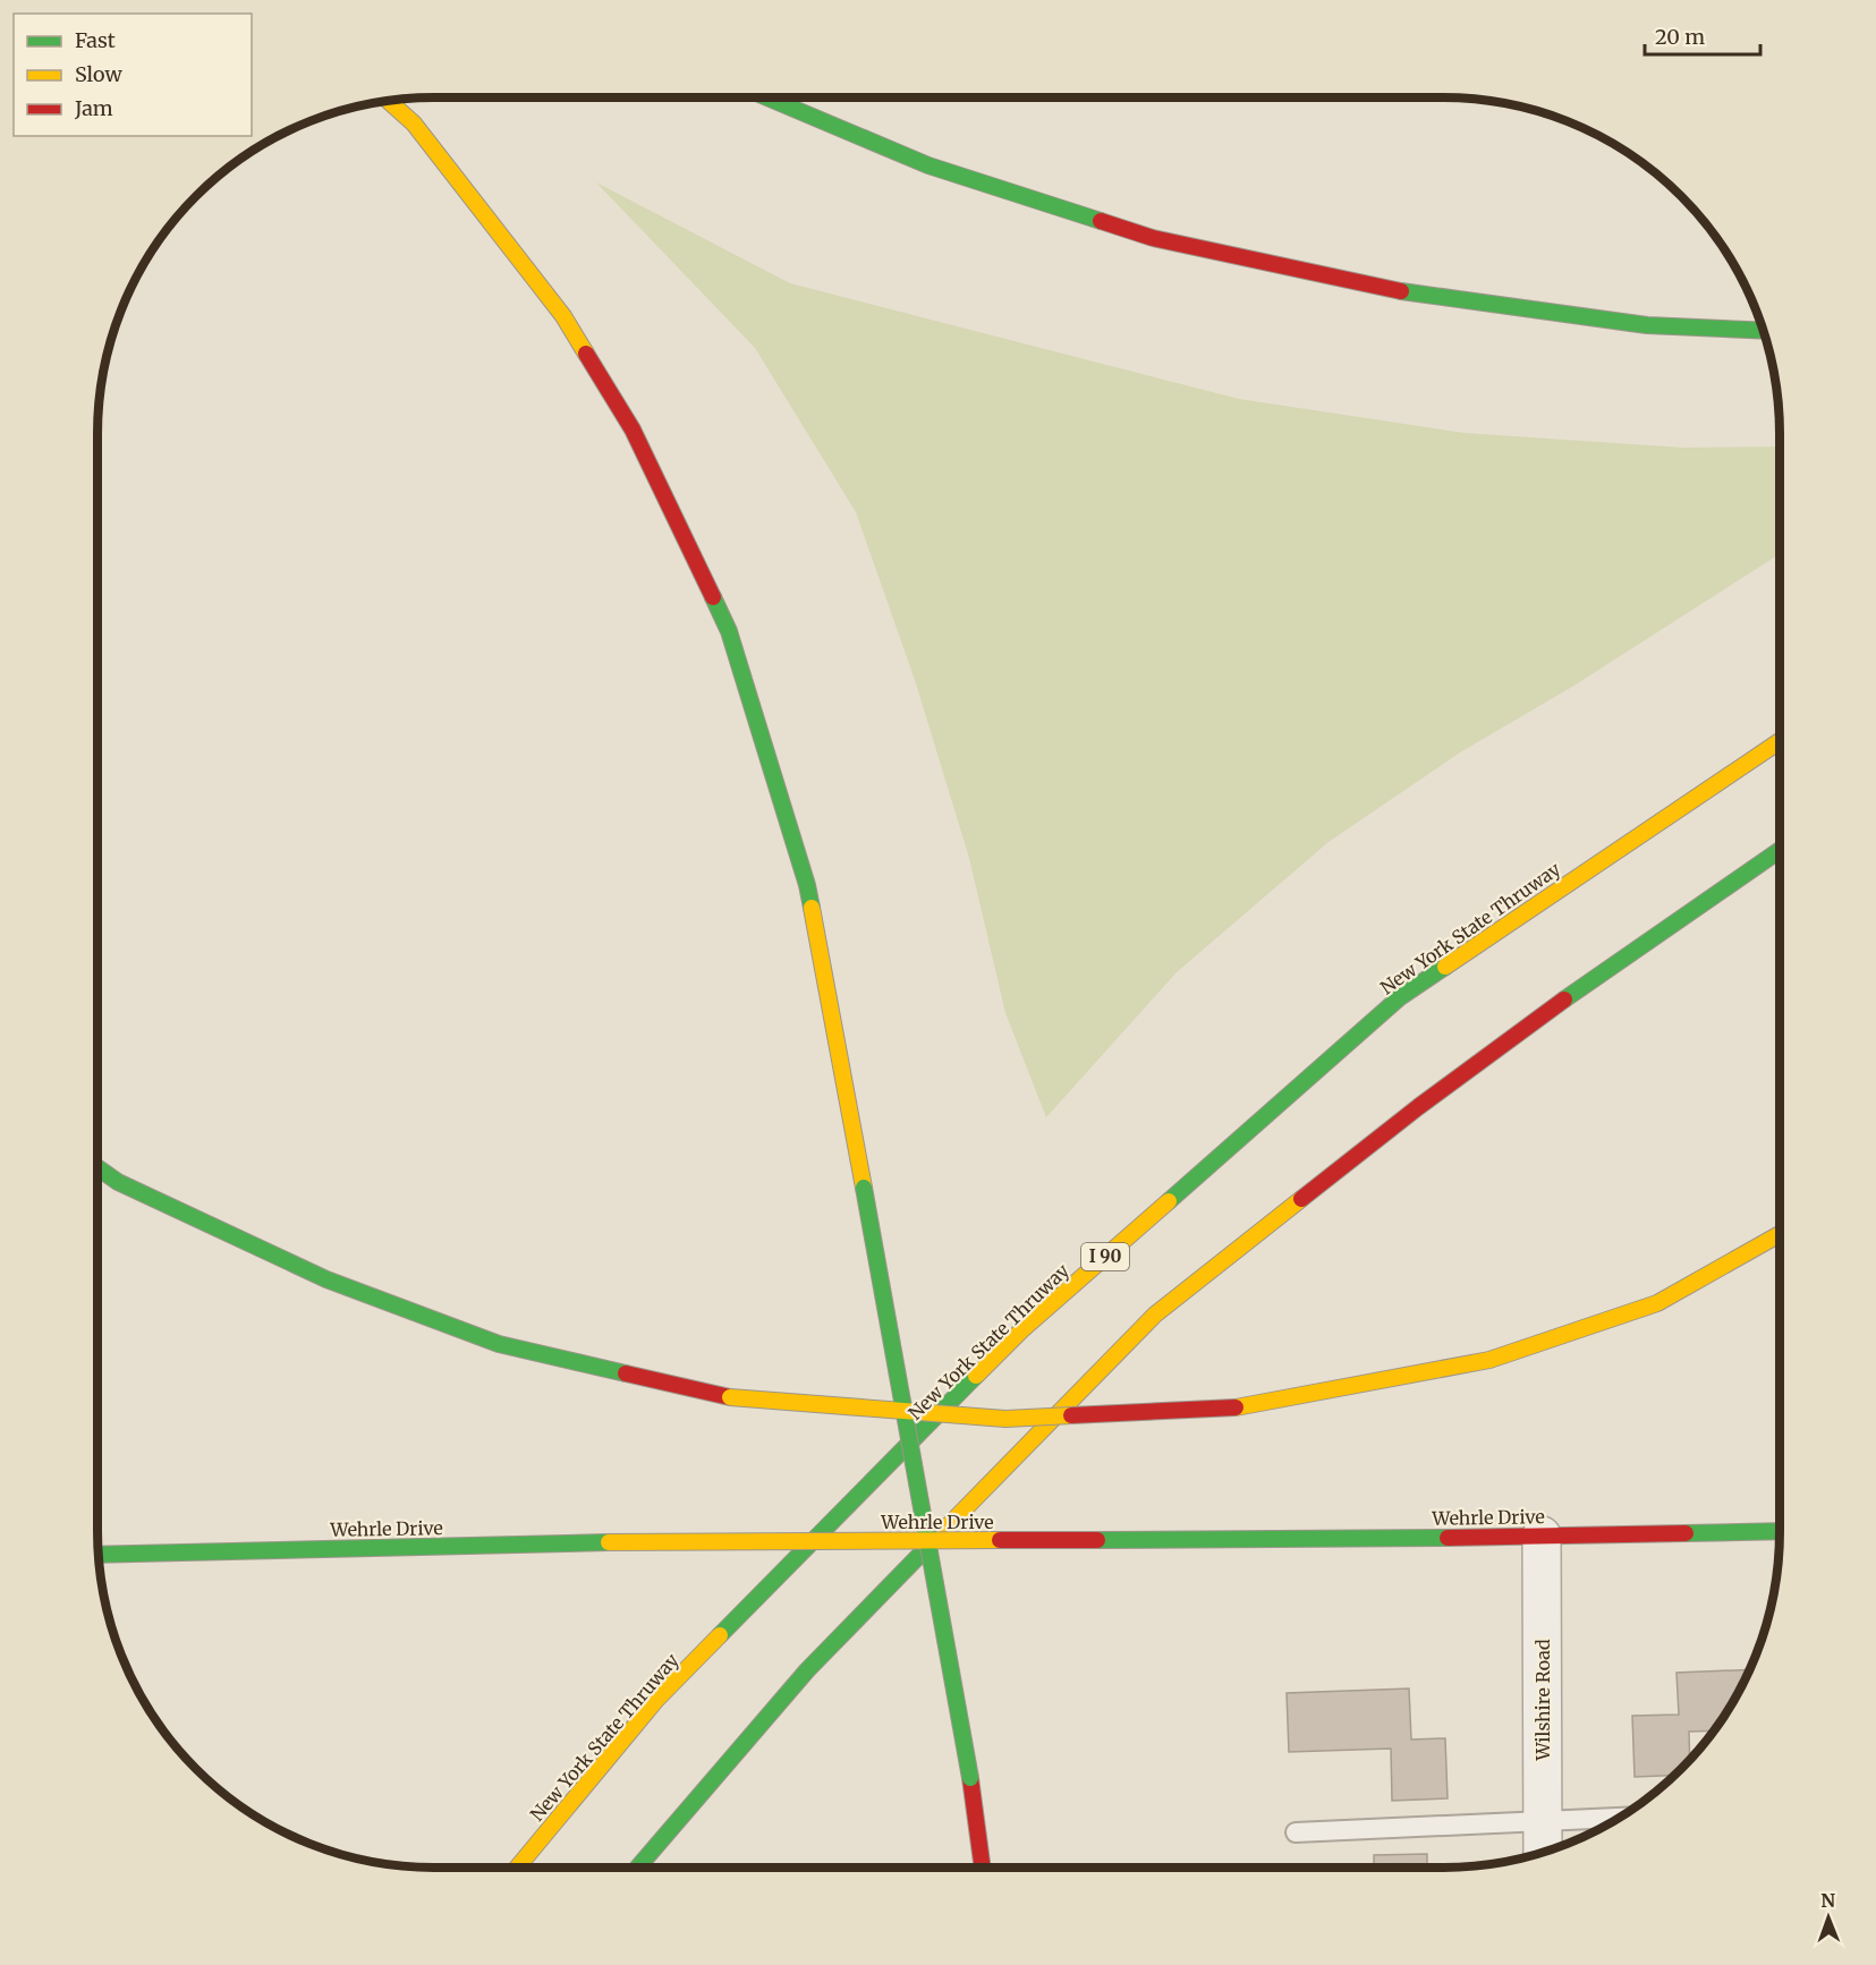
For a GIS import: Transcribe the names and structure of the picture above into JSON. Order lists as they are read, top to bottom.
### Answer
{
  "streets": {
    "main road": ["New York State Thruway", "I 90", "Wehrle Drive"],
    "street": ["Wilshire Road"]
  },
  "crossings": [
    ["Wehrle Drive", "Wilshire Road"]
  ],
  "legend": ["Fast", "Slow", "Jam"],
  "scale_bar": "20 m",
  "north": "top"
}
